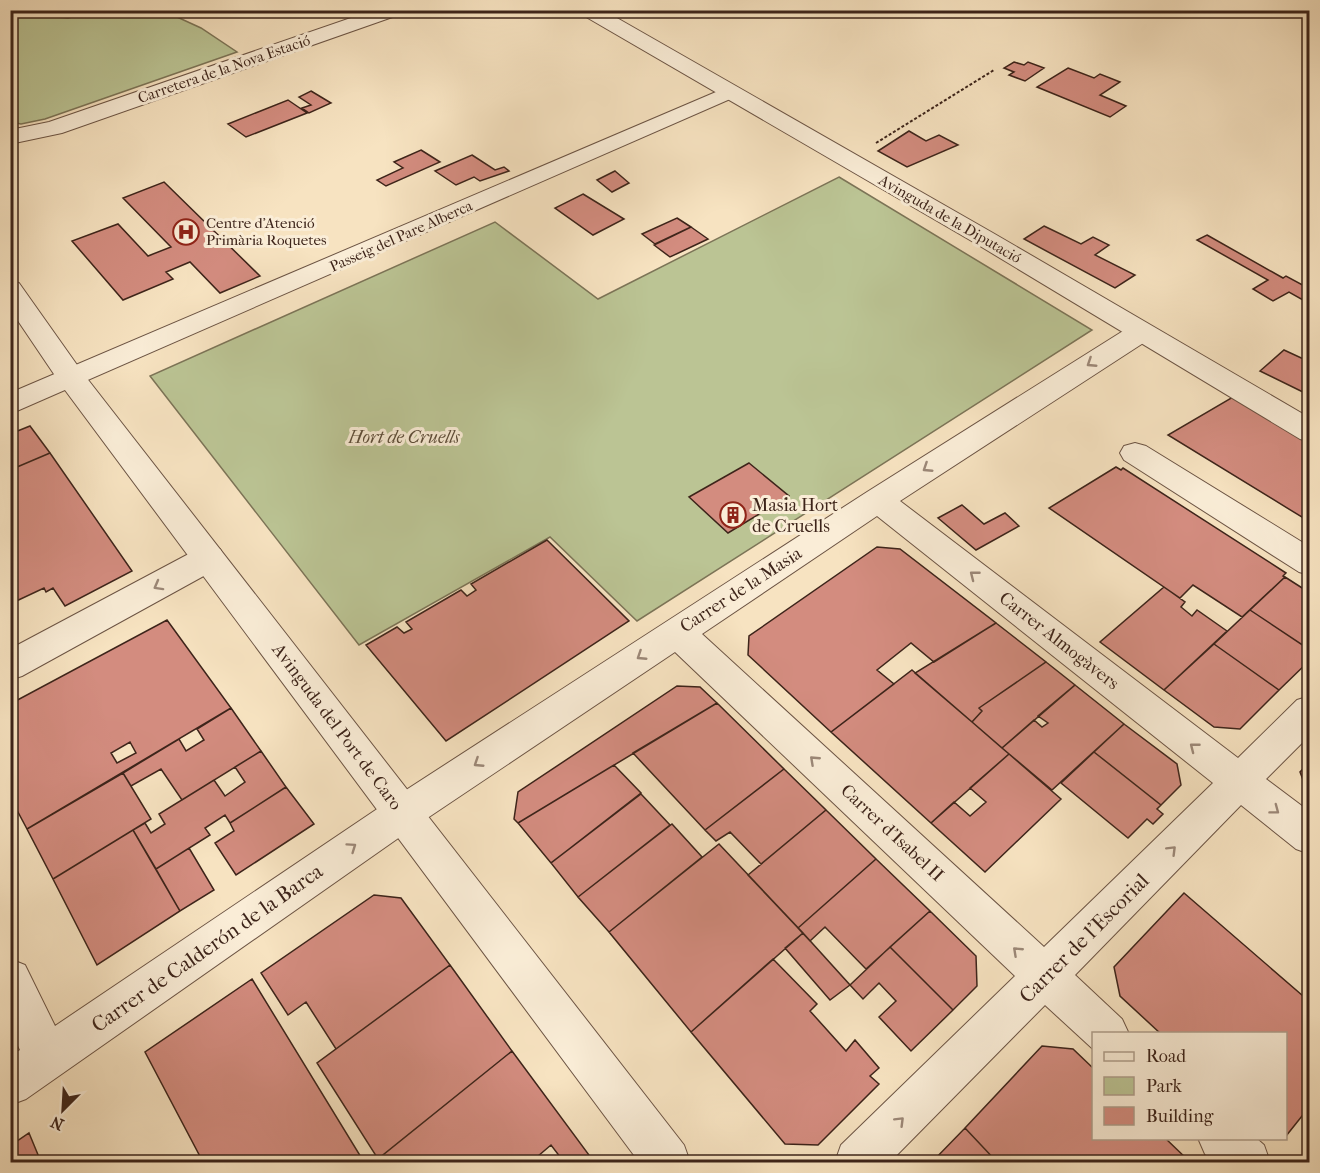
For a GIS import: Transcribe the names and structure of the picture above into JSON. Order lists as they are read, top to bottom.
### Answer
{
  "streets": {
    "street": [
      "Carretera de la Nova Estació",
      "Avinguda de la Diputació",
      "Passeig del Pare Alberca",
      "Carrer de la Masia",
      "Carrer Almogàvers",
      "Avinguda del Port de Caro",
      "Carrer d'Isabel II",
      "Carrer de l'Escorial",
      "Carrer de Calderón de la Barca"
    ]
  },
  "crossings": [
    ["Avinguda de la Diputació", "Passeig del Pare Alberca"],
    ["Avinguda de la Diputació", "Carrer de la Masia"],
    ["Passeig del Pare Alberca", "Avinguda del Port de Caro"],
    ["Carrer de la Masia", "Carrer Almogàvers"],
    ["Carrer de la Masia", "Avinguda del Port de Caro"],
    ["Carrer de la Masia", "Carrer d'Isabel II"],
    ["Carrer de la Masia", "Carrer de Calderón de la Barca"],
    ["Carrer Almogàvers", "Carrer de l'Escorial"],
    ["Avinguda del Port de Caro", "Carrer de Calderón de la Barca"],
    ["Carrer d'Isabel II", "Carrer de l'Escorial"]
  ],
  "one_way": [
    "Carrer de la Masia",
    "Carrer d'Isabel II",
    "Carrer de l'Escorial",
    "Carrer de Calderón de la Barca"
  ],
  "parks": ["Hort de Cruells"],
  "places": {
    "hospital": ["Centre d'Atenció Primària Roquetes"],
    "building": ["Masia Hort de Cruells"]
  },
  "legend": ["Road", "Park", "Building"],
  "north": "bottom left"
}
